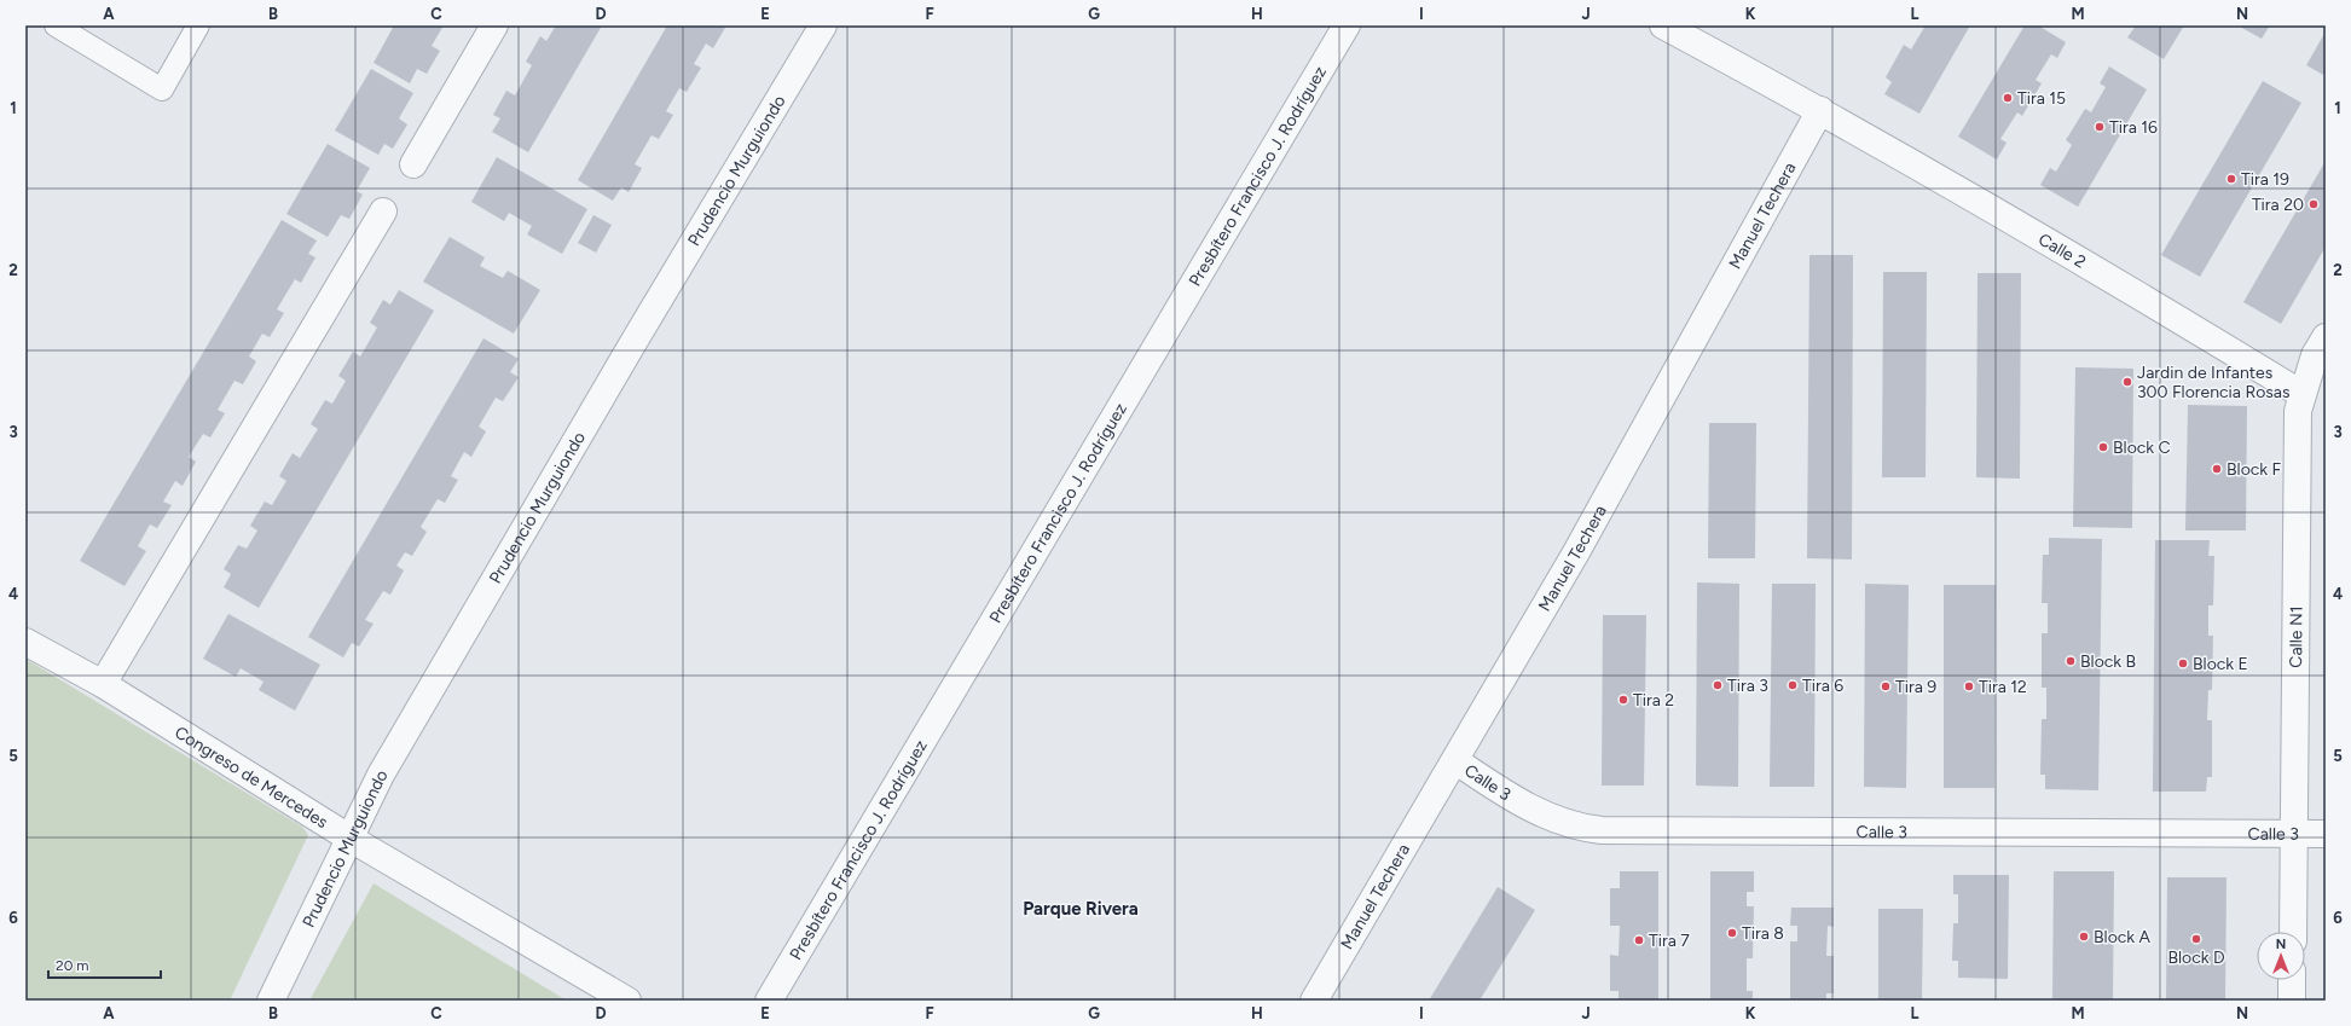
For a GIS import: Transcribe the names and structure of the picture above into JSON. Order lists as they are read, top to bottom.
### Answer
{
  "streets": {
    "street": [
      "Prudencio Murguiondo",
      "Presbítero Francisco J. Rodríguez",
      "Manuel Techera",
      "Calle 2",
      "Calle N1",
      "Congreso de Mercedes",
      "Calle 3"
    ]
  },
  "crossings": [
    ["Prudencio Murguiondo", "Congreso de Mercedes"],
    ["Manuel Techera", "Calle 2"],
    ["Manuel Techera", "Calle 3"],
    ["Calle 2", "Calle N1"],
    ["Calle N1", "Calle 3"]
  ],
  "districts": ["Parque Rivera"],
  "places": [
    "Tira 15",
    "Tira 16",
    "Tira 19",
    "Tira 20",
    "Jardin de Infantes 300 Florencia Rosas",
    "Block C",
    "Block F",
    "Block B",
    "Block E",
    "Tira 3",
    "Tira 6",
    "Tira 9",
    "Tira 12",
    "Tira 2",
    "Tira 8",
    "Block A",
    "Block D",
    "Tira 7"
  ],
  "scale_bar": "20 m",
  "north": "top",
  "grid": {
    "columns": [
      "A",
      "B",
      "C",
      "D",
      "E",
      "F",
      "G",
      "H",
      "I",
      "J",
      "K",
      "L",
      "M",
      "N"
    ],
    "rows": [
      "1",
      "2",
      "3",
      "4",
      "5",
      "6"
    ]
  }
}
